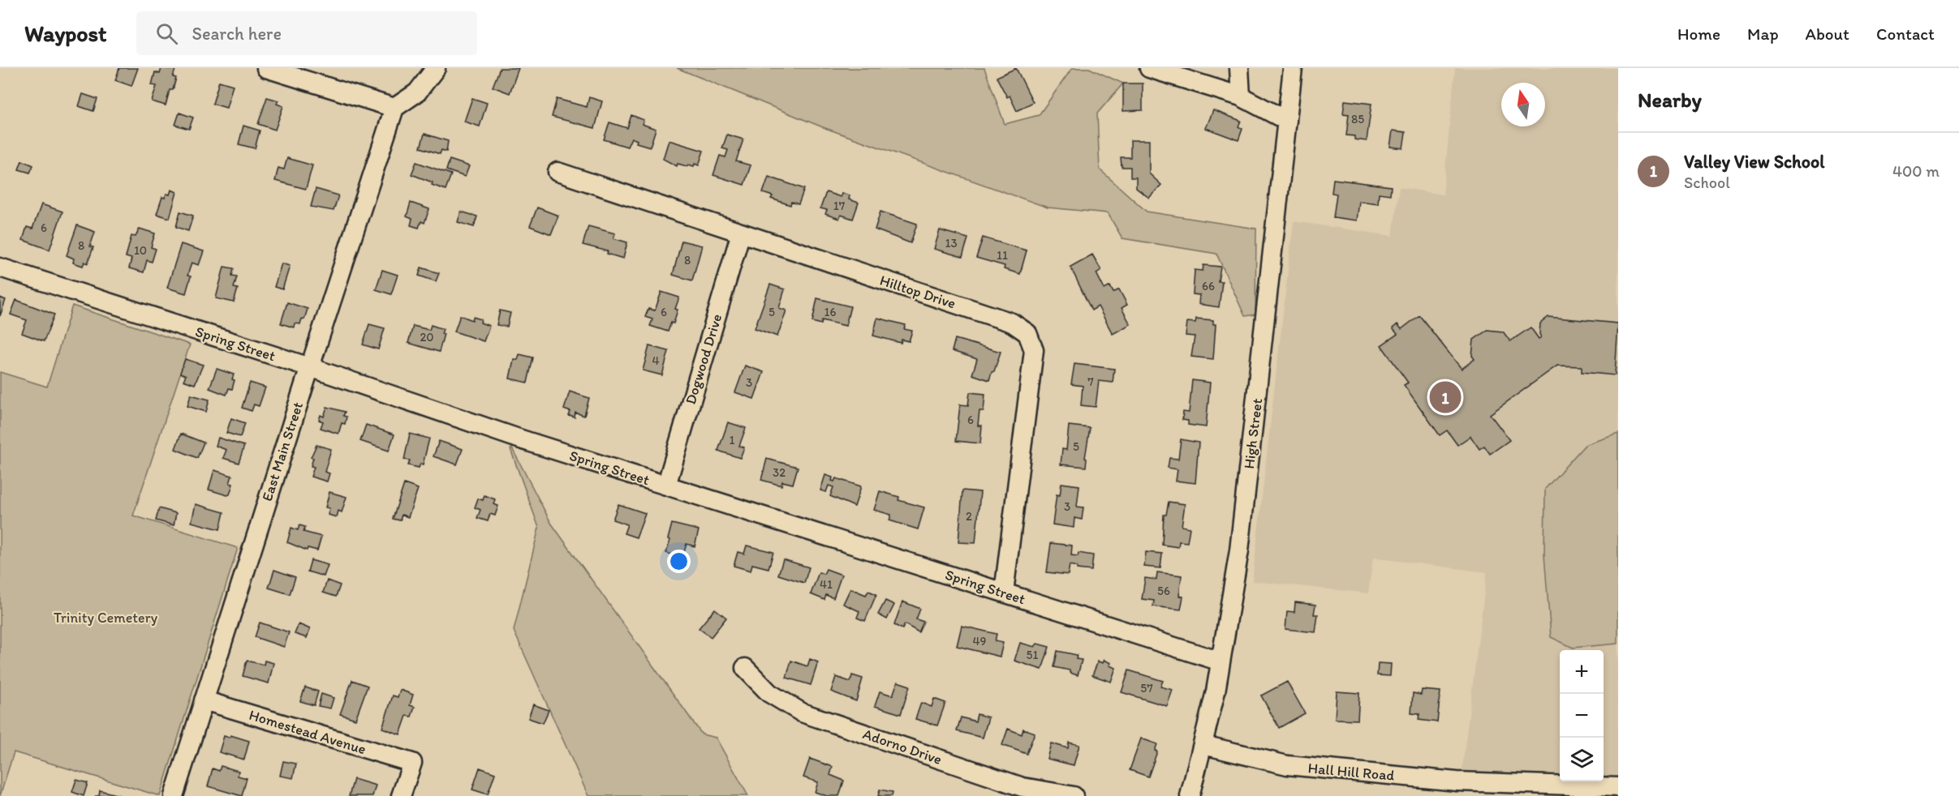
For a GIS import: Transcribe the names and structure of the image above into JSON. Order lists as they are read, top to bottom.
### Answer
{
  "streets": {
    "street": [
      "Hilltop Drive",
      "Spring Street",
      "Dogwood Drive",
      "High Street",
      "East Main Street",
      "Homestead Avenue",
      "Adorno Drive",
      "Hall Hill Road"
    ]
  },
  "crossings": [
    ["Hilltop Drive", "Spring Street"],
    ["Hilltop Drive", "Dogwood Drive"],
    ["Spring Street", "Dogwood Drive"],
    ["Spring Street", "High Street"],
    ["Spring Street", "East Main Street"],
    ["High Street", "Hall Hill Road"],
    ["East Main Street", "Homestead Avenue"]
  ],
  "parks": ["Trinity Cemetery"],
  "house_numbers": [
    "85",
    "17",
    "6",
    "13",
    "8",
    "10",
    "11",
    "8",
    "66",
    "6",
    "5",
    "16",
    "20",
    "4",
    "7",
    "3",
    "6",
    "1",
    "5",
    "32",
    "3",
    "2",
    "41",
    "56",
    "49",
    "51",
    "57"
  ],
  "north": "top",
  "page": {
    "header": "Waypost",
    "search": "Search here",
    "nav": [
      "Home",
      "Map",
      "About",
      "Contact"
    ],
    "heading": "Nearby",
    "list": [
      {
        "mark": "1",
        "name": "Valley View School",
        "note": "School",
        "value": "400 m"
      }
    ],
    "pins": "1",
    "map_buttons": ["+", "−"]
  }
}
